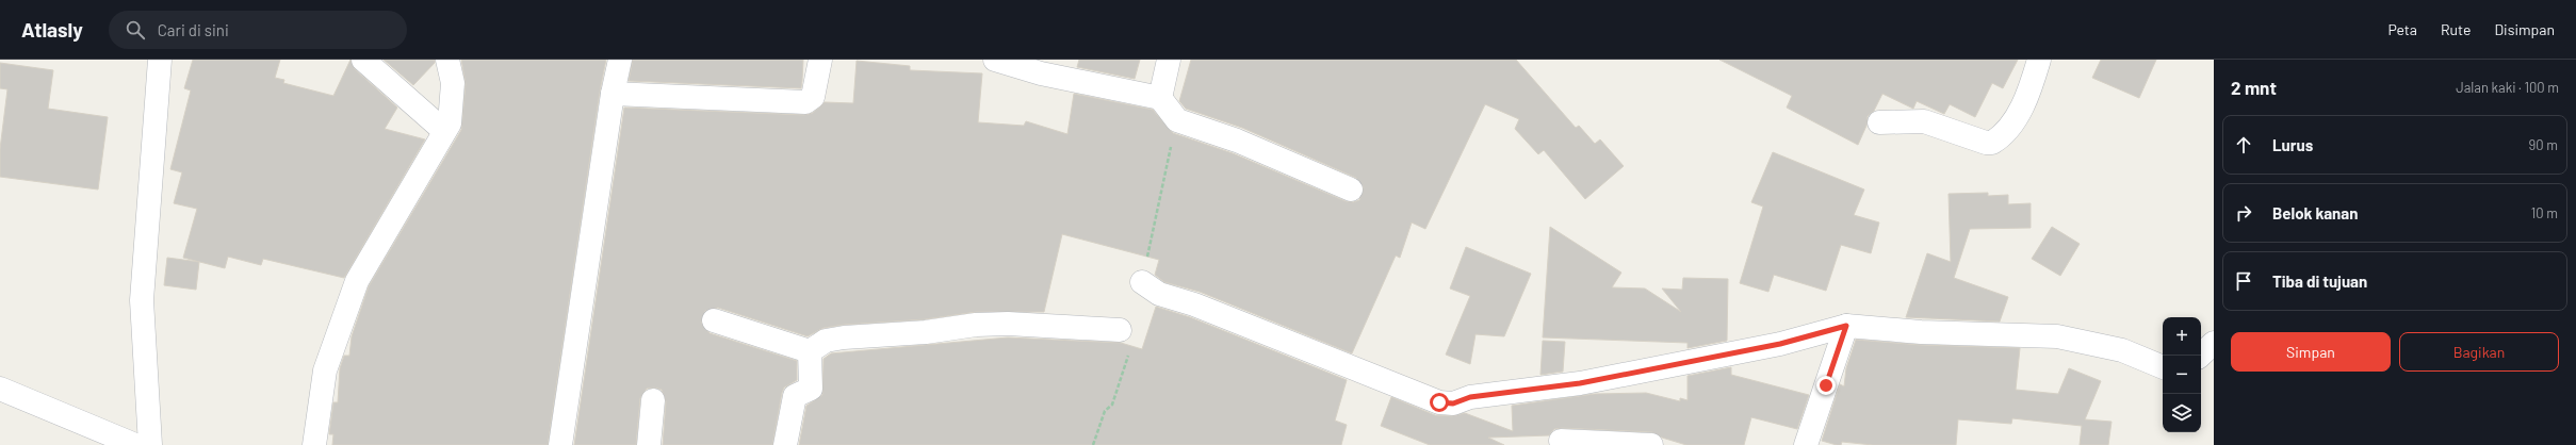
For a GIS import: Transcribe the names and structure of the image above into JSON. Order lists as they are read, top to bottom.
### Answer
{
  "page": {
    "header": "Atlasly",
    "search": "Cari di sini",
    "nav": ["Peta", "Rute", "Disimpan"],
    "heading": ["2 mnt", "Jalan kaki · 100 m"],
    "list": [
      ["Lurus", "90 m"],
      ["Belok kanan", "10 m"],
      "Tiba di tujuan"
    ],
    "map_buttons": ["+", "−"],
    "buttons": ["Simpan", "Bagikan"]
  }
}
